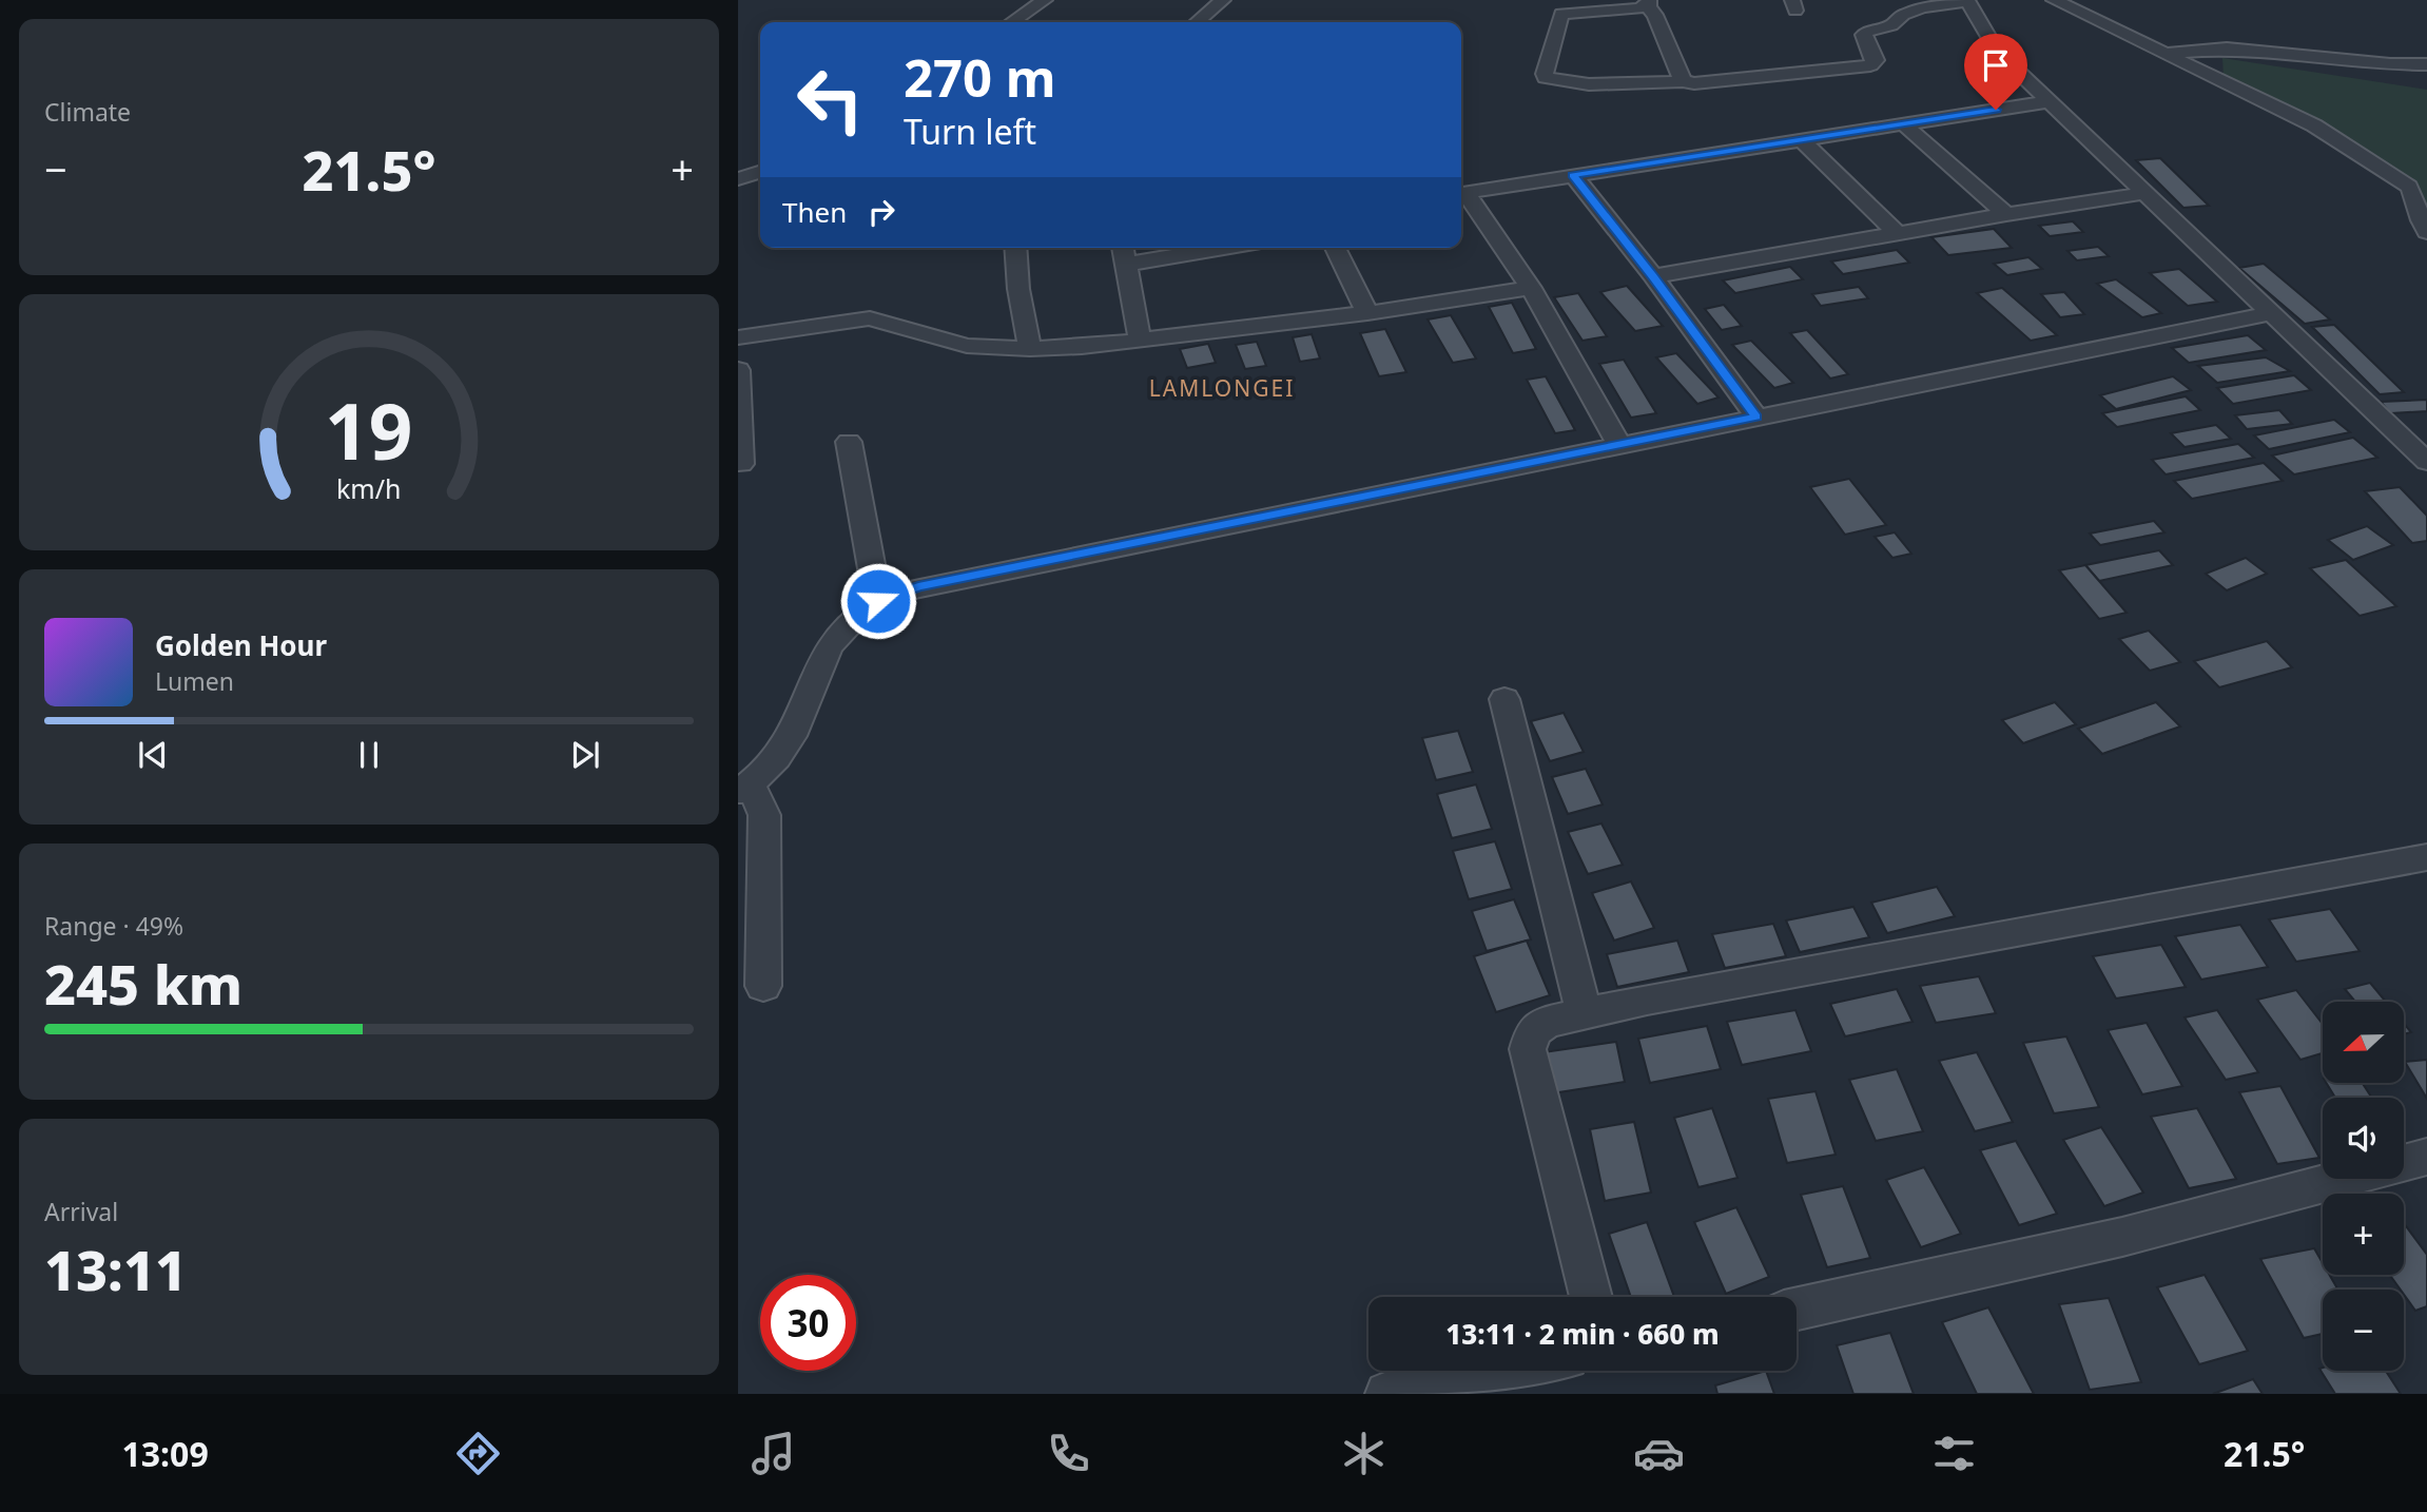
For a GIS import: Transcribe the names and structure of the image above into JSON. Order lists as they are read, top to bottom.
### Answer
{
  "districts": ["LAMLONGEI"],
  "north": "left",
  "page": {
    "tile": [
      "Climate",
      ["Range · 49%", "245 km"],
      ["Arrival", "13:11"]
    ],
    "turn": ["270 m", "Turn left"],
    "heat": ["−", "21.5°", "+"],
    "then": "Then",
    "song": ["Golden Hour", "Lumen"],
    "map_buttons": ["+", "−"],
    "limit": "30",
    "trip": "13:11 · 2 min · 660 m",
    "tabs": ["13:09", "21.5°"],
    "gauge": ["19", "km/h"]
  }
}
